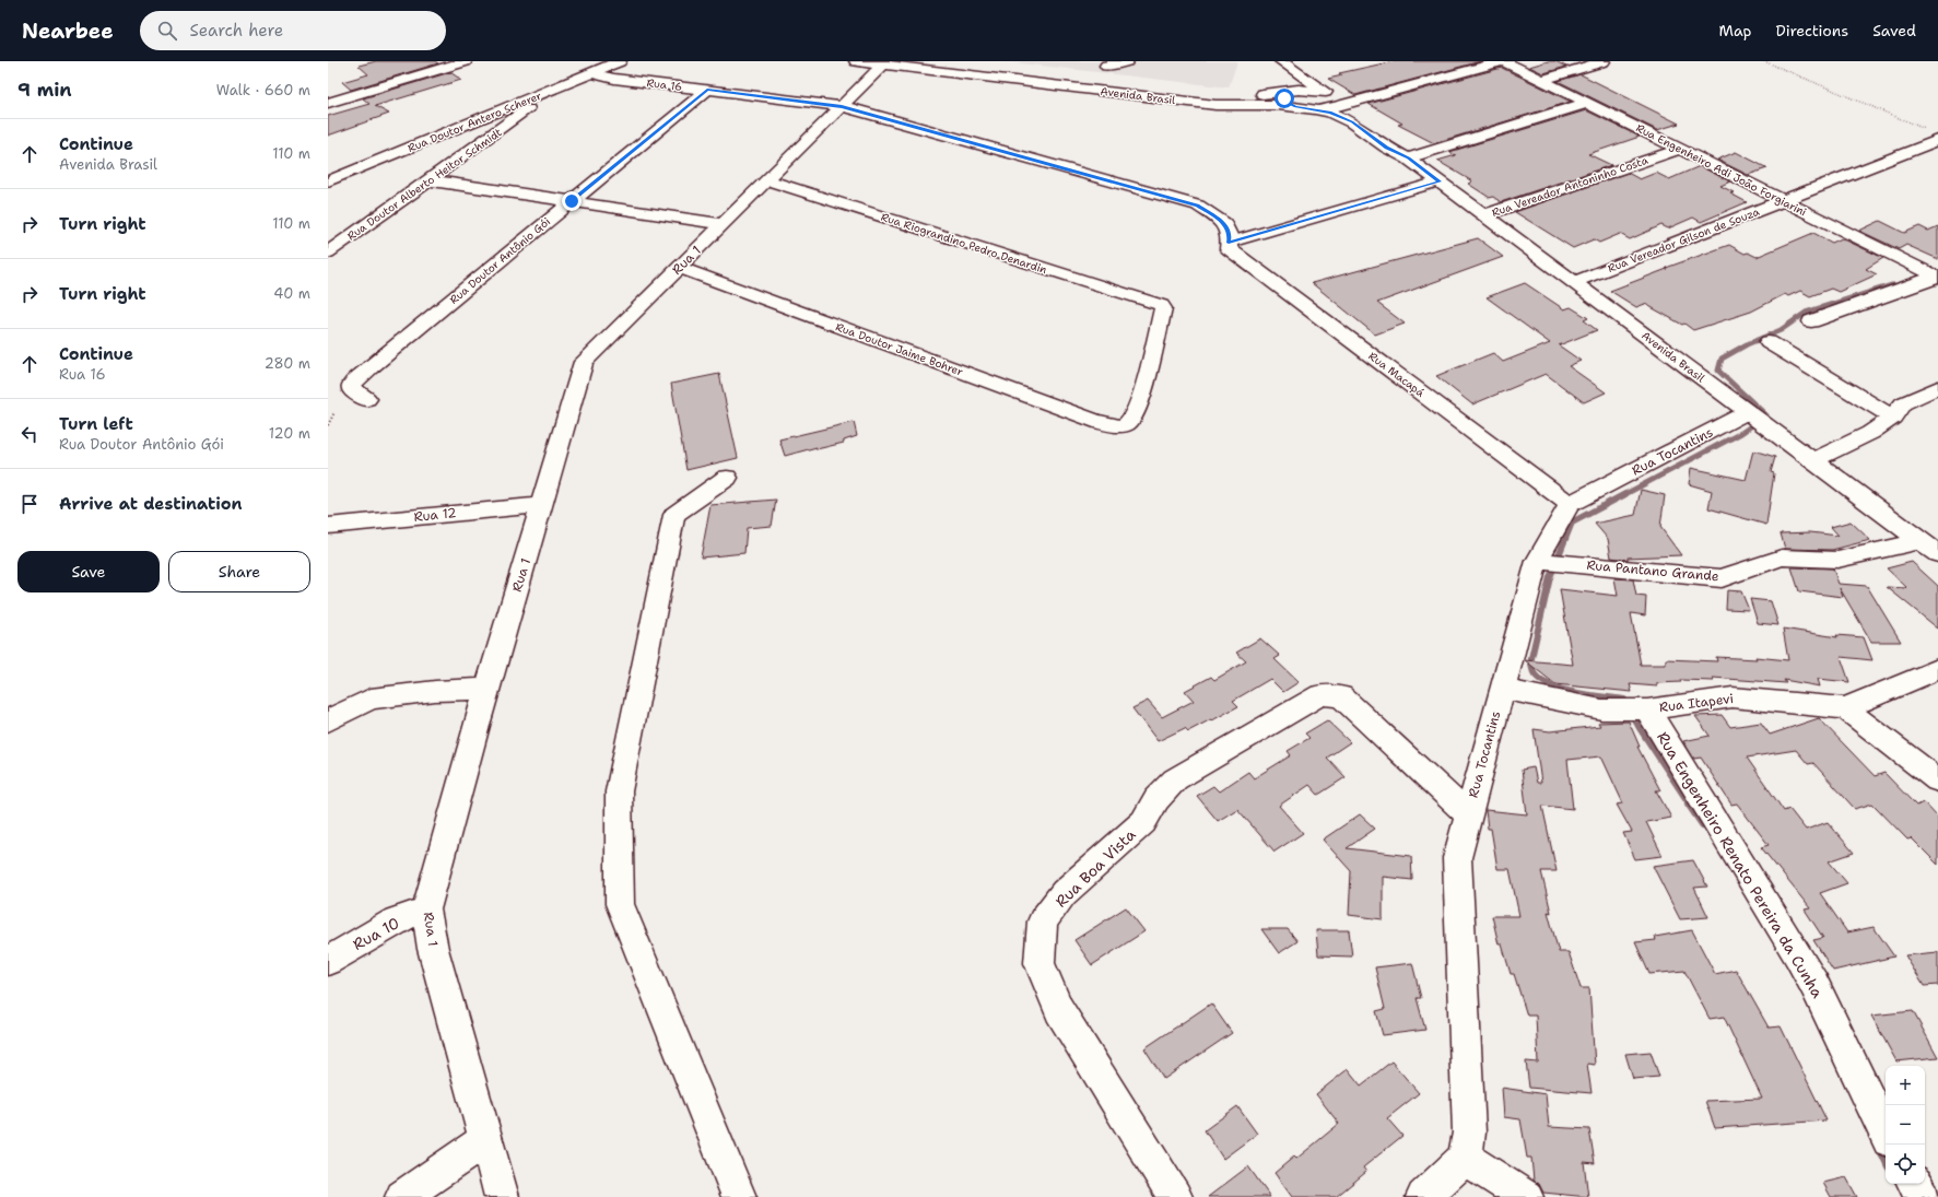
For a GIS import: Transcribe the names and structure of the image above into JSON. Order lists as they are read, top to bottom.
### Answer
{
  "streets": {
    "street": [
      "Rua 16",
      "Avenida Brasil",
      "Rua Doutor Antero Scherer",
      "Rua Engenheiro Adi João Forgiarini",
      "Rua Doutor Alberto Heitor Schmidt",
      "Rua Vereador Antoninho Costa",
      "Rua Vereador Gilson de Souza",
      "Rua Riograndino Pedro Denardin",
      "Rua Doutor Antônio Gói",
      "Rua 1",
      "Rua Doutor Jaime Bohrer",
      "Rua Macapá",
      "Rua Tocantins",
      "Rua 12",
      "Rua Pantano Grande",
      "Rua Itapevi",
      "Rua Engenheiro Renato Pereira da Cunha",
      "Rua Boa Vista",
      "Rua 10"
    ]
  },
  "crossings": [
    ["Rua 16", "Rua Doutor Antero Scherer"],
    ["Rua 16", "Rua Doutor Antônio Gói"],
    ["Rua 16", "Rua 1"],
    ["Rua 16", "Rua Macapá"],
    ["Avenida Brasil", "Rua Vereador Antoninho Costa"],
    ["Avenida Brasil", "Rua Vereador Gilson de Souza"],
    ["Avenida Brasil", "Rua 1"],
    ["Avenida Brasil", "Rua Tocantins"],
    ["Avenida Brasil", "Rua Pantano Grande"],
    ["Rua Doutor Antero Scherer", "Rua Doutor Alberto Heitor Schmidt"],
    ["Rua Engenheiro Adi João Forgiarini", "Rua Vereador Antoninho Costa"],
    ["Rua Engenheiro Adi João Forgiarini", "Rua Vereador Gilson de Souza"],
    ["Rua Riograndino Pedro Denardin", "Rua 1"],
    ["Rua Riograndino Pedro Denardin", "Rua Doutor Jaime Bohrer"],
    ["Rua 1", "Rua Doutor Jaime Bohrer"],
    ["Rua 1", "Rua 12"],
    ["Rua 1", "Rua 10"],
    ["Rua Macapá", "Rua Tocantins"],
    ["Rua Tocantins", "Rua Pantano Grande"],
    ["Rua Tocantins", "Rua Itapevi"],
    ["Rua Tocantins", "Rua Boa Vista"],
    ["Rua Itapevi", "Rua Engenheiro Renato Pereira da Cunha"]
  ],
  "page": {
    "header": "Nearbee",
    "search": "Search here",
    "nav": ["Map", "Directions", "Saved"],
    "heading": ["9 min", "Walk · 660 m"],
    "list": [
      ["Continue", "Avenida Brasil", "110 m"],
      ["Turn right", "110 m"],
      ["Turn right", "40 m"],
      ["Continue", "Rua 16", "280 m"],
      ["Turn left", "Rua Doutor Antônio Gói", "120 m"],
      "Arrive at destination"
    ],
    "buttons": ["Save", "Share"],
    "map_buttons": ["+", "−"]
  }
}
